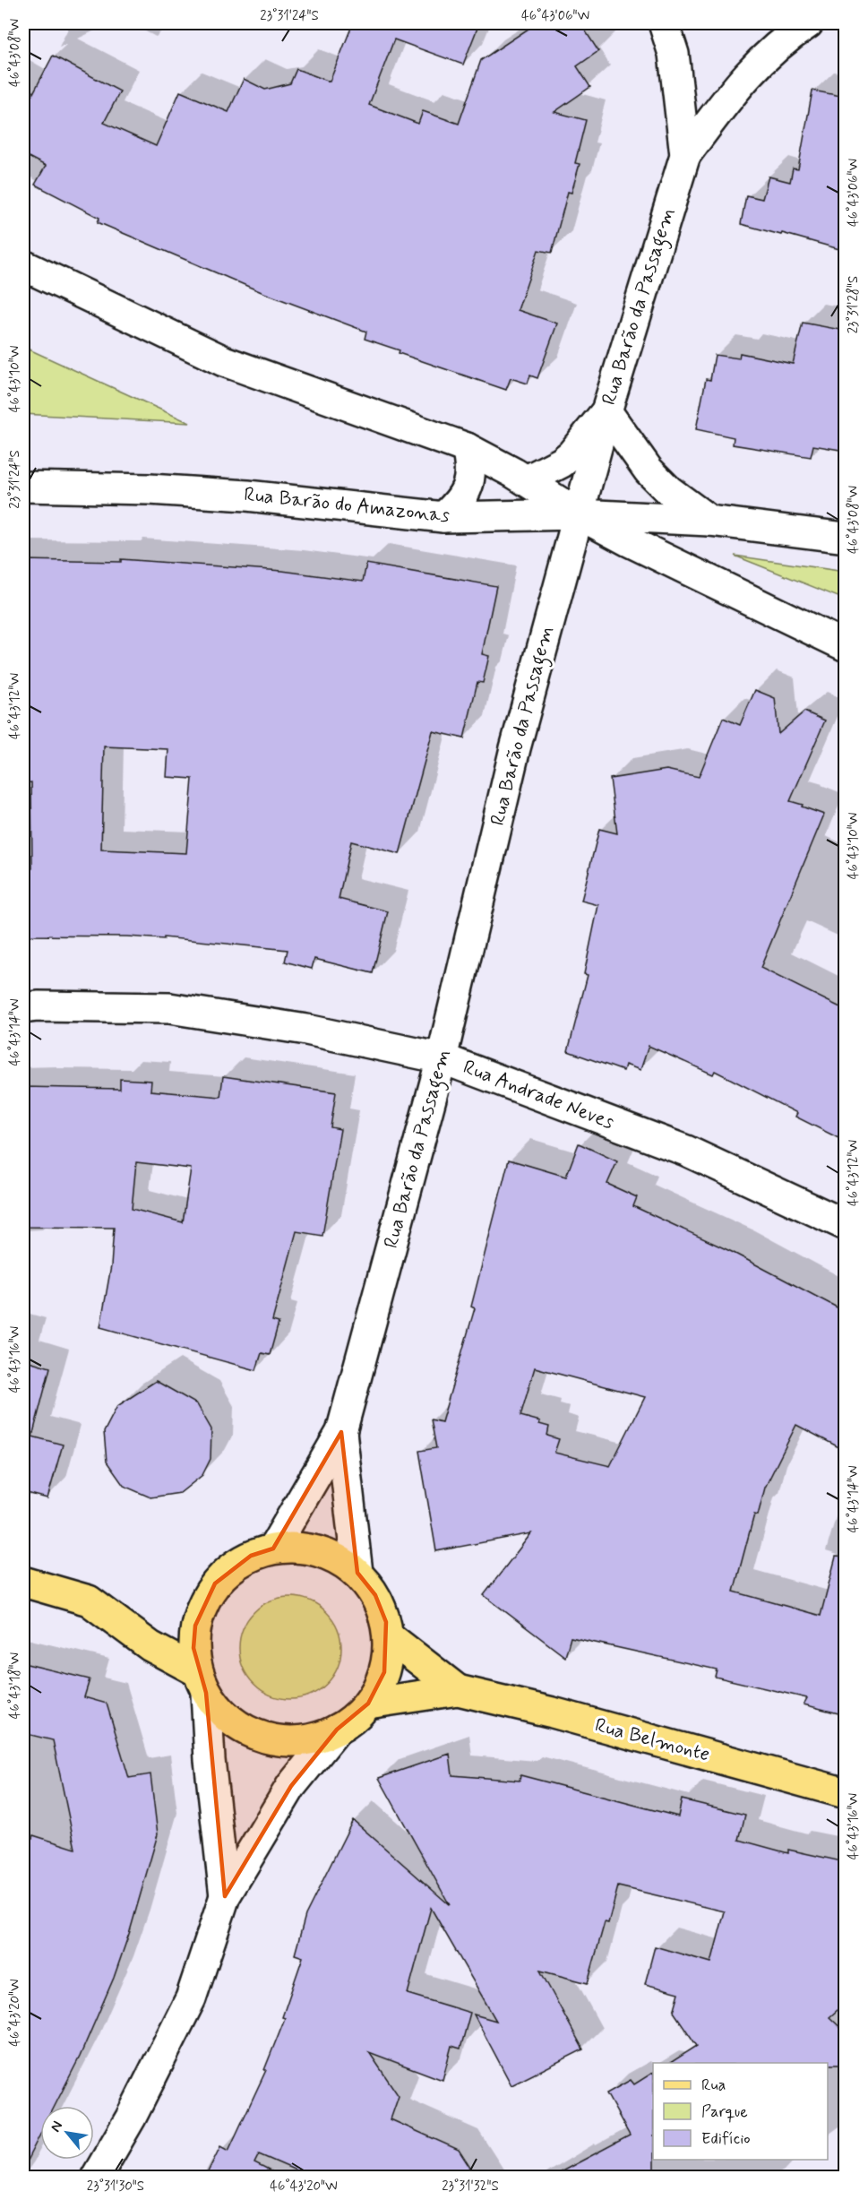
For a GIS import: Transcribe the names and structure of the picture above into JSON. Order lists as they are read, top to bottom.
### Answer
{
  "streets": {
    "main road": ["Rua Belmonte"],
    "street": ["Rua Barão da Passagem", "Rua Barão do Amazonas", "Rua Andrade Neves"]
  },
  "crossings": [
    ["Rua Barão da Passagem", "Rua Barão do Amazonas"],
    ["Rua Barão da Passagem", "Rua Andrade Neves"]
  ],
  "legend": ["Rua", "Parque", "Edifício"],
  "north": "top left",
  "coordinates": [
    "23°31'24\"S",
    "46°43'06\"W",
    "46°43'08\"W",
    "23°31'28\"S",
    "46°43'10\"W",
    "46°43'12\"W",
    "46°43'14\"W",
    "46°43'16\"W",
    "46°43'18\"W",
    "46°43'20\"W",
    "23°31'30\"S",
    "23°31'32\"S"
  ]
}
